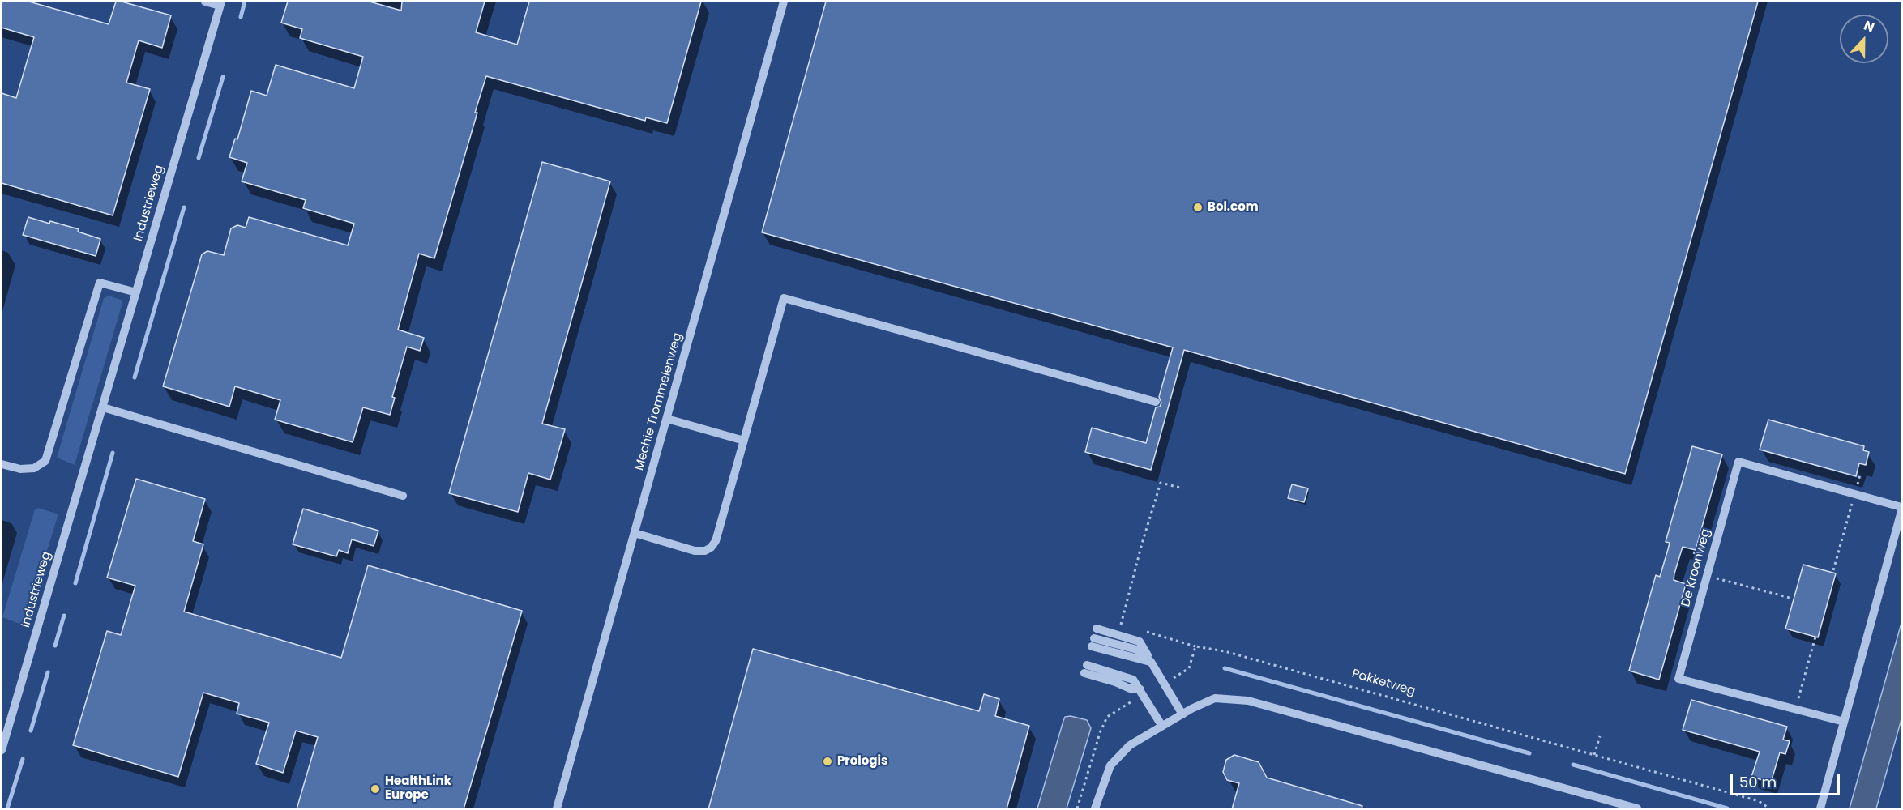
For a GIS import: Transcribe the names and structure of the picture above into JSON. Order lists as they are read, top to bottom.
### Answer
{
  "streets": {
    "street": ["Industrieweg", "Mechie Trommelenweg", "De Kroonweg"],
    "path": ["Pakketweg"]
  },
  "places": ["Bol.com", "Prologis", "HealthLink Europe"],
  "scale_bar": "50 m",
  "north": "top"
}
